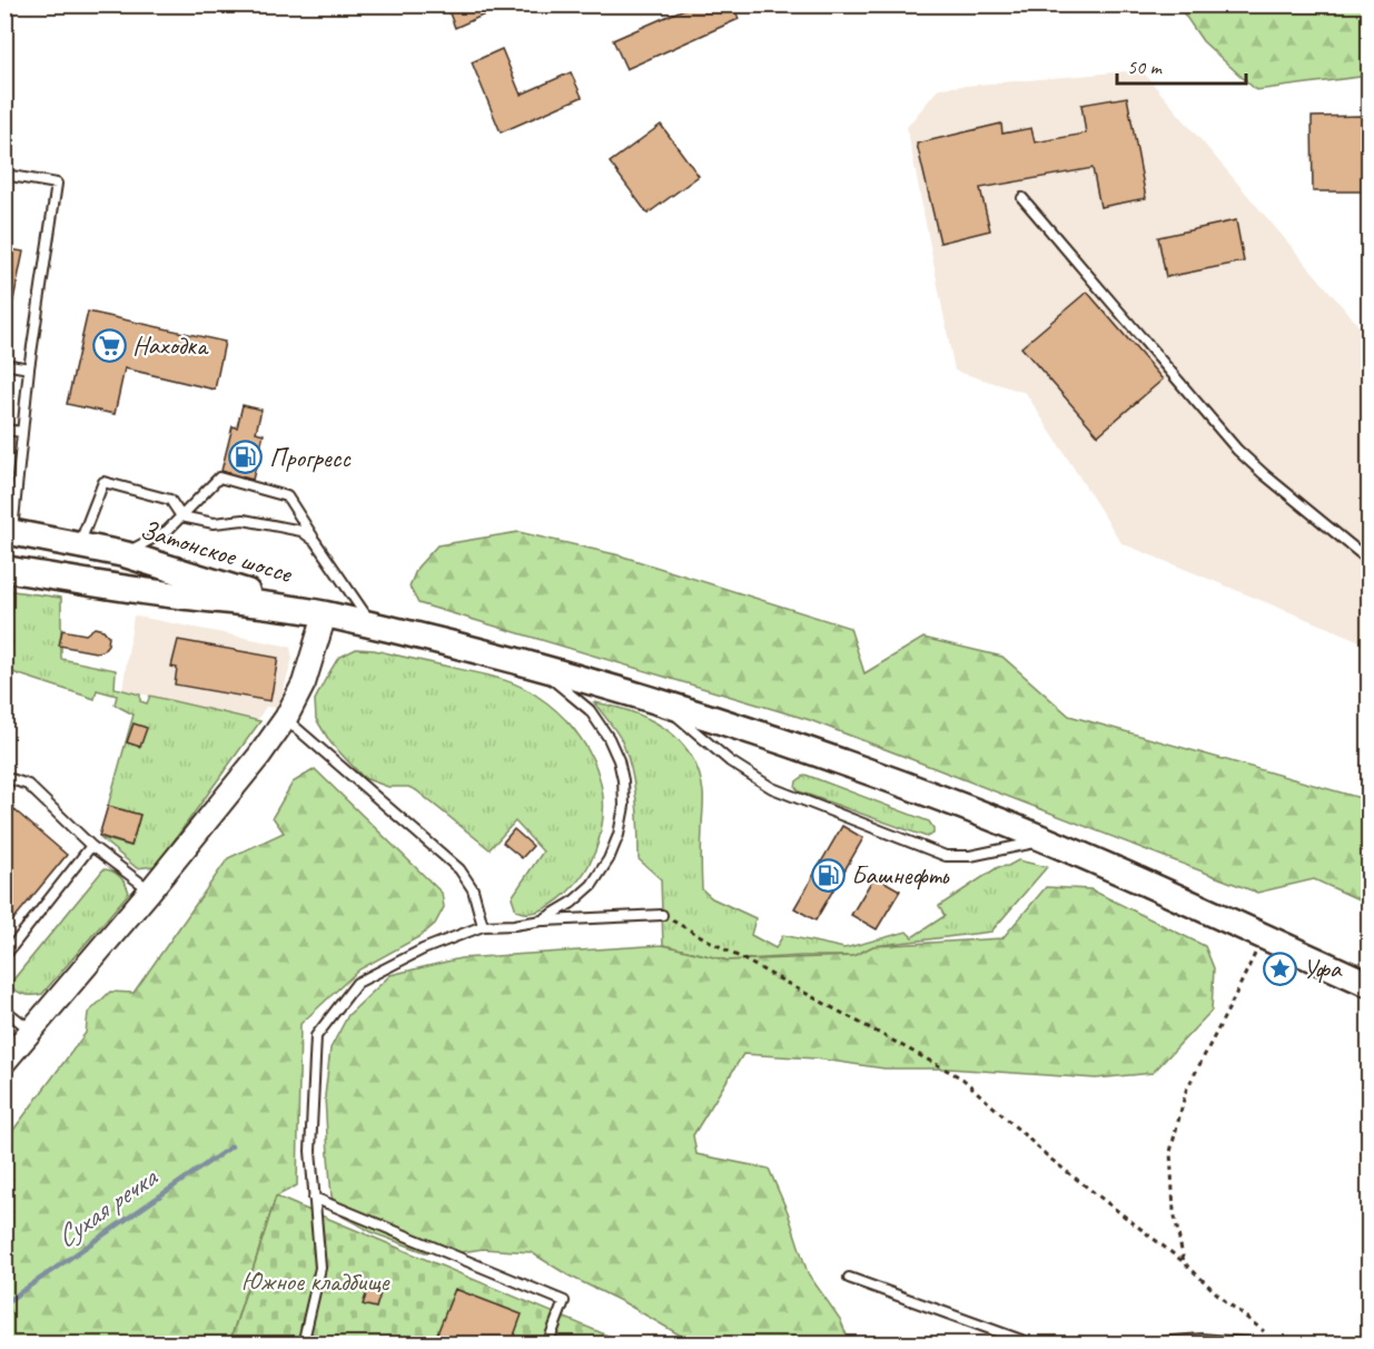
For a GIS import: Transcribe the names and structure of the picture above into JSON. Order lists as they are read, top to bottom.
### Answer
{
  "streets": {
    "main road": ["Затонское шоссе"]
  },
  "water": ["Сухая речка"],
  "parks": ["Южное кладбище"],
  "places": {
    "supermarket": ["Находка"],
    "fuel station": ["Прогресс", "Башнефть"],
    "place": ["Уфа"]
  },
  "scale_bar": "50 m"
}
